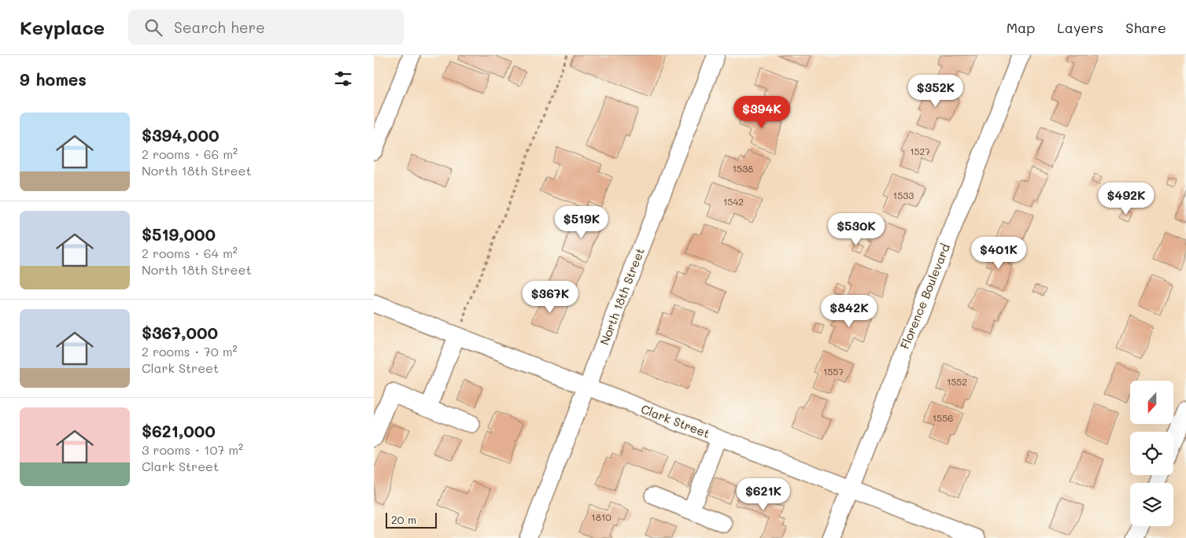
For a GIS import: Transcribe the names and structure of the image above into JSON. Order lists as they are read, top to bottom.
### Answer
{
  "streets": {
    "street": ["North 18th Street", "Florence Boulevard", "Clark Street"]
  },
  "crossings": [
    ["North 18th Street", "Clark Street"],
    ["Florence Boulevard", "Clark Street"]
  ],
  "house_numbers": [
    "1527",
    "1538",
    "1533",
    "1542",
    "1557",
    "1552",
    "1556",
    "1810"
  ],
  "scale_bar": "20 m",
  "north": "bottom",
  "page": {
    "header": "Keyplace",
    "search": "Search here",
    "nav": ["Map", "Layers", "Share"],
    "heading": "9 homes",
    "price": [
      "$352K",
      "$394K",
      "$492K",
      "$519K",
      "$530K",
      "$401K",
      "$367K",
      "$842K",
      "$621K"
    ],
    "list": [
      {
        "name": "$394,000",
        "note": "2 rooms · 66 m² · North 18th Street"
      },
      {
        "name": "$519,000",
        "note": "2 rooms · 64 m² · North 18th Street"
      },
      {
        "name": "$367,000",
        "note": "2 rooms · 70 m² · Clark Street"
      },
      {
        "name": "$621,000",
        "note": "3 rooms · 107 m² · Clark Street"
      }
    ],
    "scale": "20 m"
  }
}
